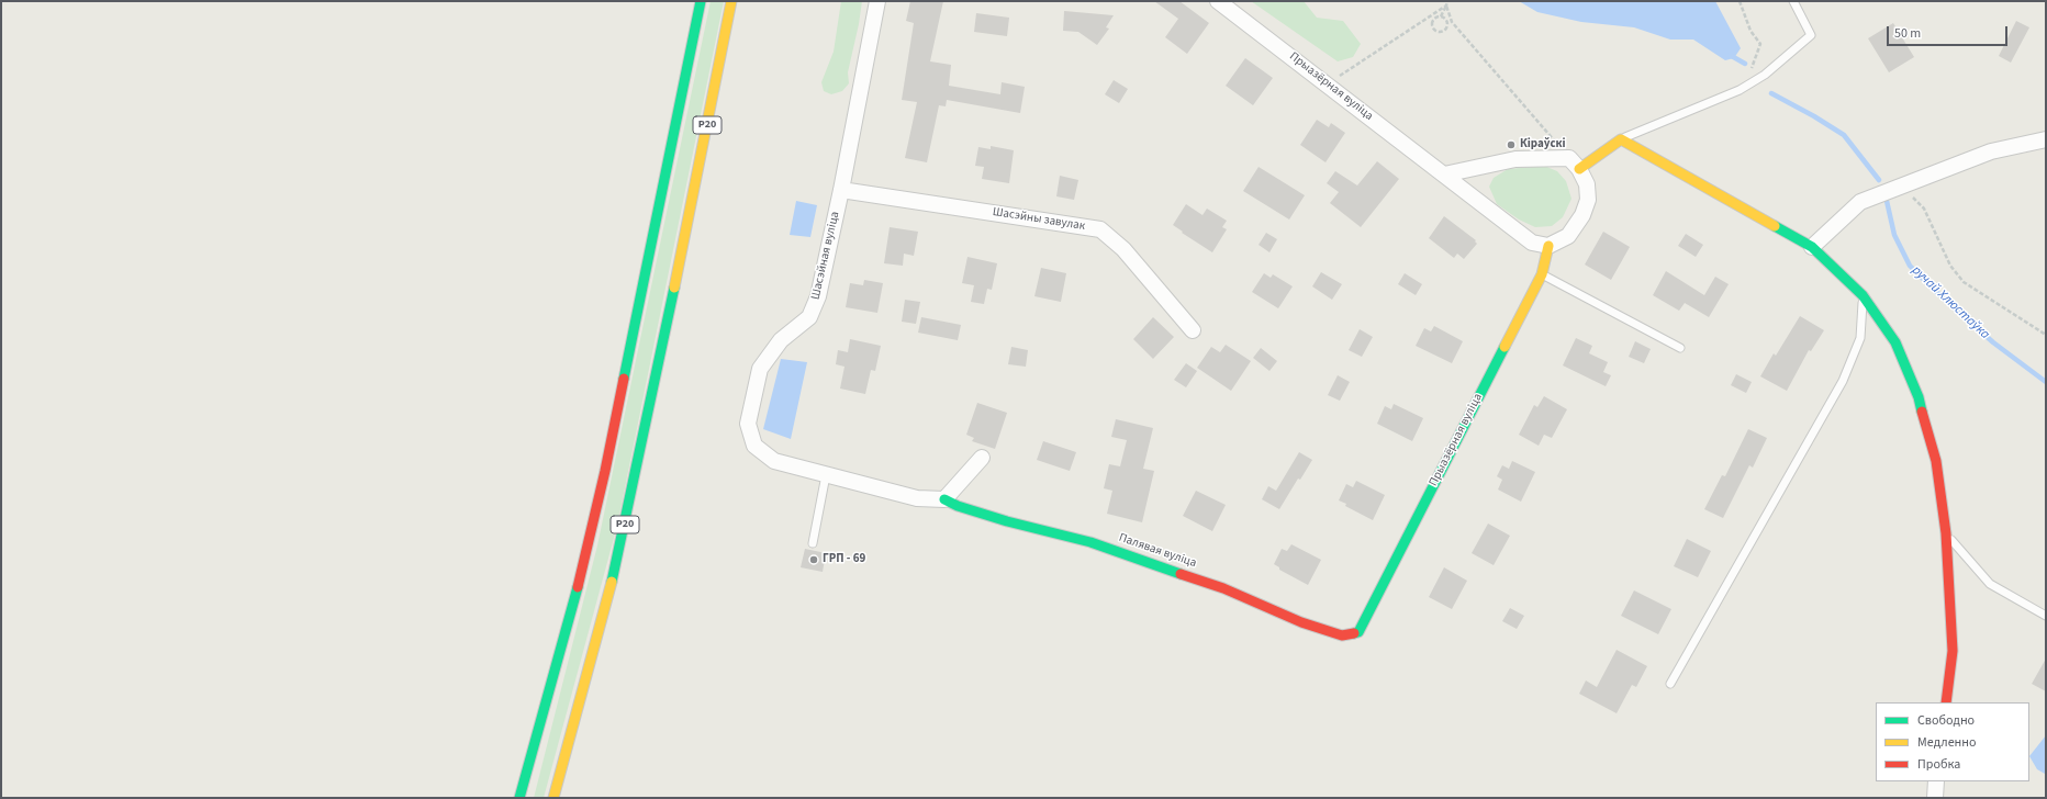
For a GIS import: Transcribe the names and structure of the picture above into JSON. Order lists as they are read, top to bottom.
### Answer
{
  "streets": {
    "street": [
      "Прыазёрная вуліца",
      "Р20",
      "Шасэйны завулак",
      "Шасэйная вуліца",
      "Палявая вуліца"
    ]
  },
  "crossings": [
    ["Прыазёрная вуліца", "Палявая вуліца"],
    ["Шасэйны завулак", "Шасэйная вуліца"],
    ["Шасэйная вуліца", "Палявая вуліца"]
  ],
  "water": ["ручай Хлюстаўка"],
  "places": ["Кіраўскі", "ГРП - 69"],
  "legend": ["Свободно", "Медленно", "Пробка"],
  "scale_bar": "50 m"
}
